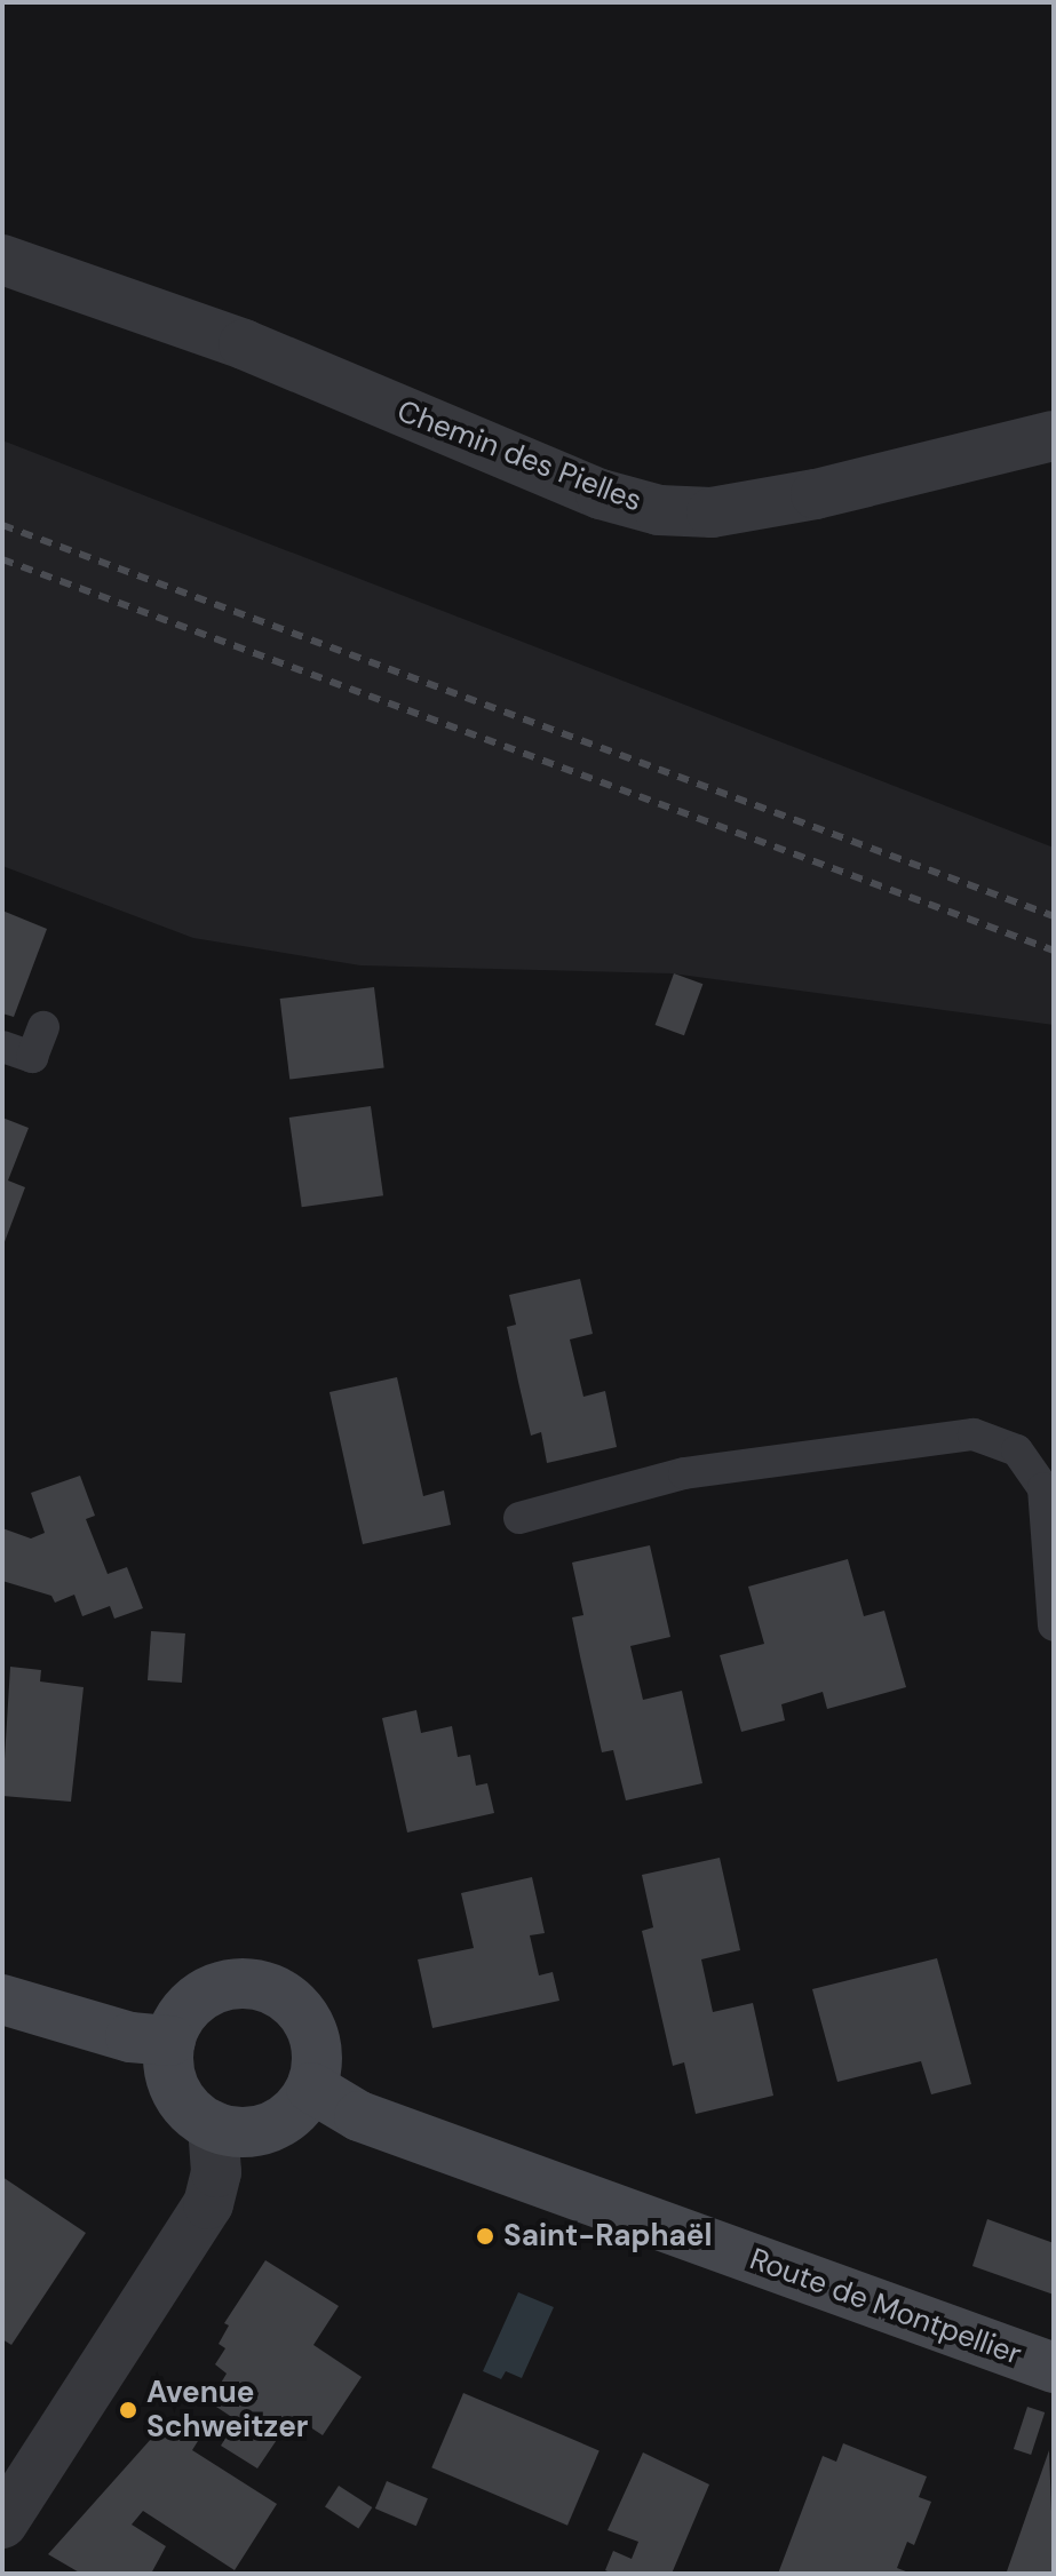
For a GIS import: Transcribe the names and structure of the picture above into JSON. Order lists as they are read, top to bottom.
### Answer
{
  "streets": {
    "main road": ["Route de Montpellier"],
    "street": ["Chemin des Pielles"]
  },
  "places": ["Saint-Raphaël", "Avenue Schweitzer"]
}
